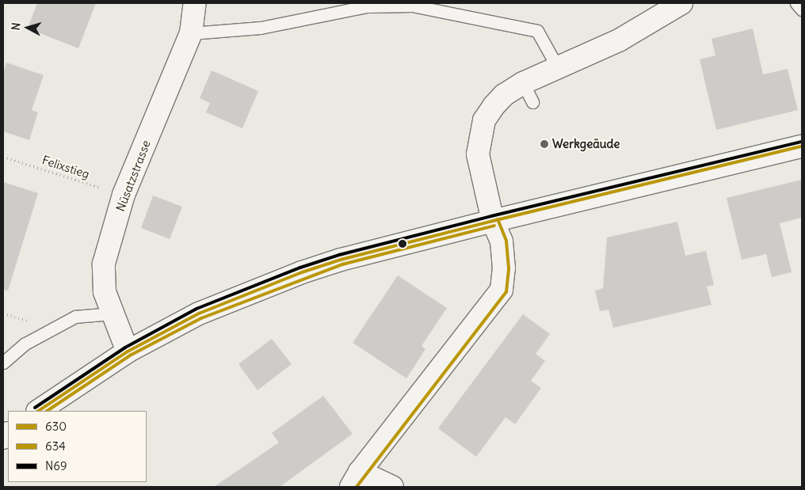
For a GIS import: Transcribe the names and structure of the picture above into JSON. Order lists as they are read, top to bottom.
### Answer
{
  "streets": {
    "street": ["Nüsatzstrasse"],
    "path": ["Felixstieg"]
  },
  "crossings": [
    ["Felixstieg", "Nüsatzstrasse"]
  ],
  "places": ["Werkgeäude"],
  "lines": ["transit line N69", "transit line 630", "transit line 634"],
  "legend": ["630", "634", "N69"],
  "north": "left"
}
